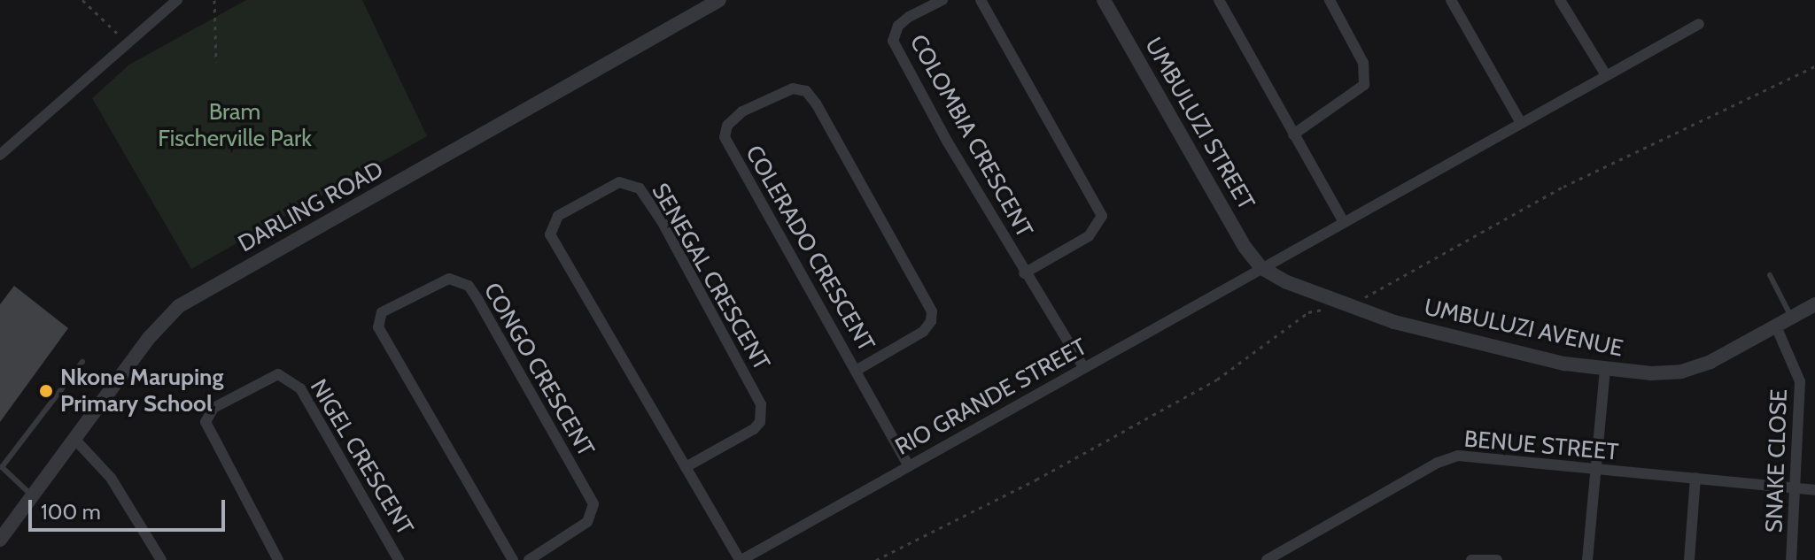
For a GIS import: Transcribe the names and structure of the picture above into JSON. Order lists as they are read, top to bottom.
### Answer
{
  "streets": {
    "street": [
      "UMBULUZI STREET",
      "COLOMBIA CRESCENT",
      "DARLING ROAD",
      "COLERADO CRESCENT",
      "SENEGAL CRESCENT",
      "UMBULUZI AVENUE",
      "CONGO CRESCENT",
      "RIO GRANDE STREET",
      "BENUE STREET",
      "NIGEL CRESCENT",
      "SNAKE CLOSE"
    ]
  },
  "crossings": [
    ["UMBULUZI STREET", "UMBULUZI AVENUE"],
    ["UMBULUZI STREET", "RIO GRANDE STREET"],
    ["COLOMBIA CRESCENT", "RIO GRANDE STREET"],
    ["COLERADO CRESCENT", "RIO GRANDE STREET"],
    ["SENEGAL CRESCENT", "RIO GRANDE STREET"],
    ["UMBULUZI AVENUE", "RIO GRANDE STREET"],
    ["UMBULUZI AVENUE", "SNAKE CLOSE"],
    ["BENUE STREET", "SNAKE CLOSE"]
  ],
  "parks": ["Bram Fischerville Park"],
  "places": ["Nkone Maruping Primary School"],
  "scale_bar": "100 m"
}
